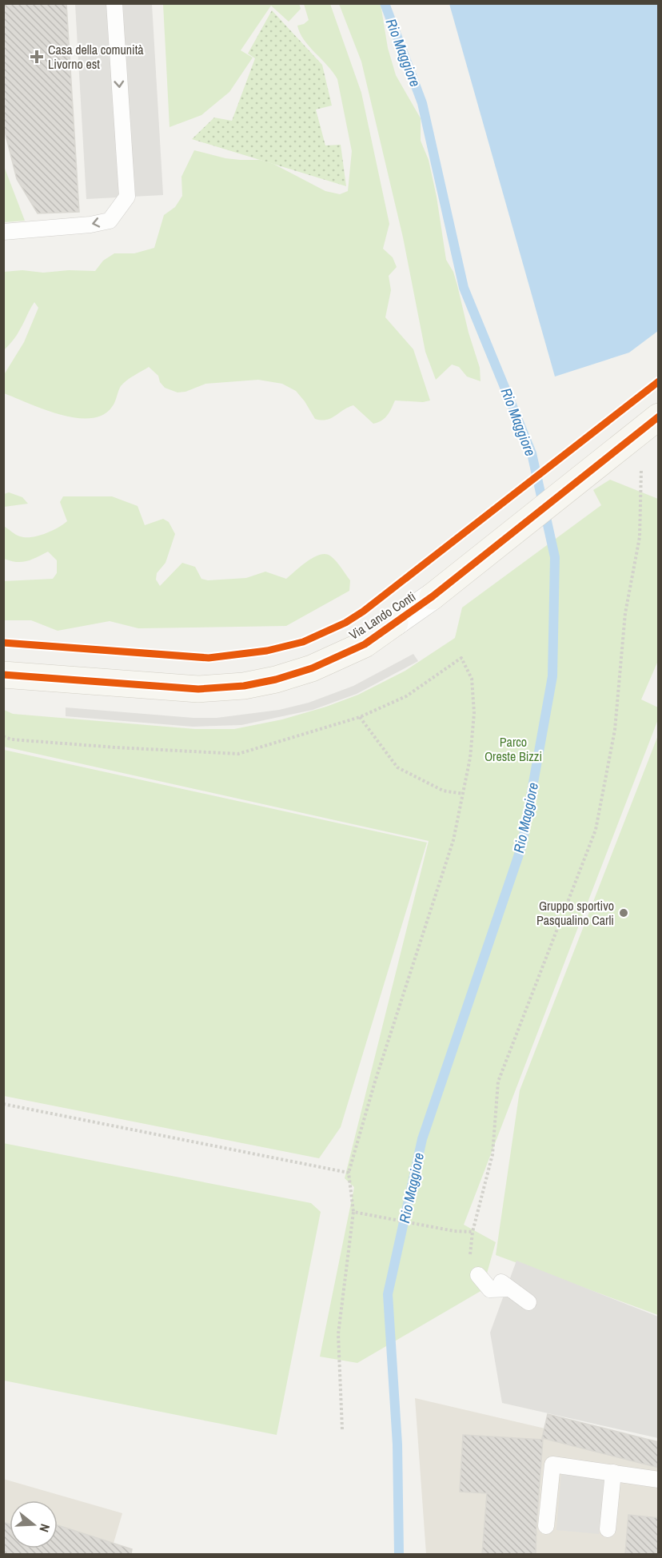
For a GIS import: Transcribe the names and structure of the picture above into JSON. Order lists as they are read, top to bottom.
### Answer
{
  "streets": {
    "street": ["Via Lando Conti"]
  },
  "water": ["Rio Maggiore"],
  "parks": ["Parco Oreste Bizzi"],
  "places": {
    "health": ["Casa della comunità Livorno est"],
    "other": ["Gruppo sportivo Pasqualino Carli"]
  },
  "north": "right"
}
